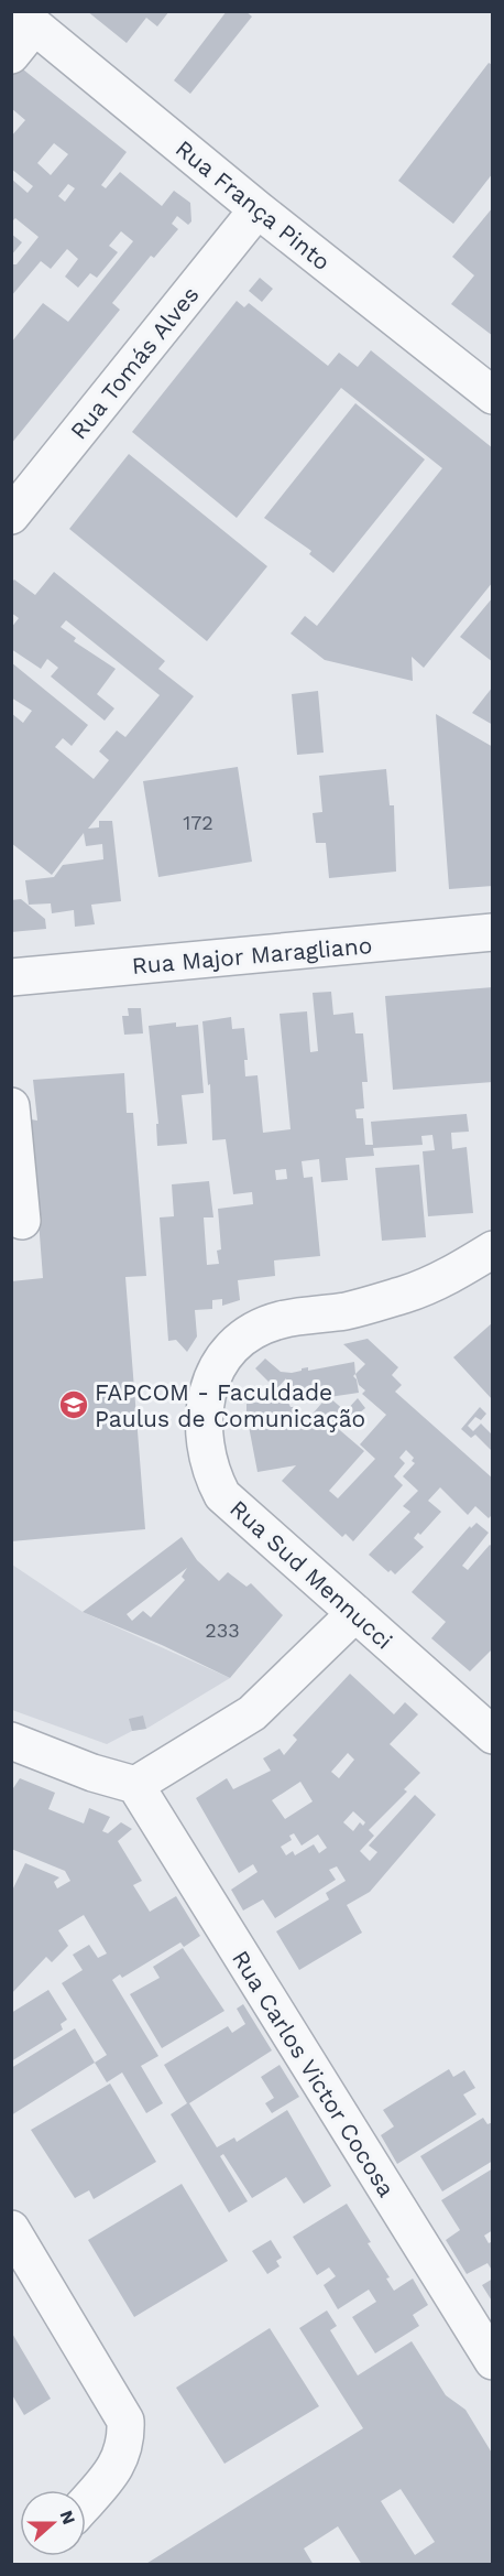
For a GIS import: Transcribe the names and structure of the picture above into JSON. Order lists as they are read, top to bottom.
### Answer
{
  "streets": {
    "street": [
      "Rua França Pinto",
      "Rua Tomás Alves",
      "Rua Major Maragliano",
      "Rua Sud Mennucci",
      "Rua Carlos Victor Cocosa"
    ]
  },
  "crossings": [
    ["Rua França Pinto", "Rua Tomás Alves"]
  ],
  "places": {
    "school or university": ["FAPCOM - Faculdade Paulus de Comunicação"]
  },
  "house_numbers": ["172", "233"],
  "north": "right"
}
